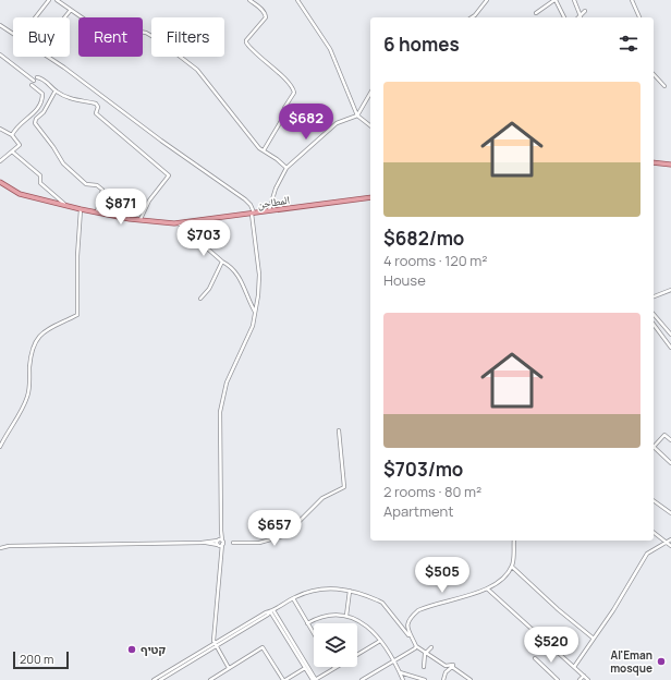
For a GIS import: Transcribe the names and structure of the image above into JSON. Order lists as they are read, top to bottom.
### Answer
{
  "streets": {
    "main road": ["المطاحن"]
  },
  "places": ["קטיף", "Al'Eman mosque"],
  "scale_bar": "200 m",
  "page": {
    "chip": ["Buy", "Rent", "Filters"],
    "heading": "6 homes",
    "list": [
      {
        "name": "$682/mo",
        "note": "4 rooms · 120 m² · House"
      },
      {
        "name": "$703/mo",
        "note": "2 rooms · 80 m² · Apartment"
      }
    ],
    "price": [
      "$682",
      "$871",
      "$703",
      "$657",
      "$505",
      "$520"
    ],
    "scale": "200 m"
  }
}
